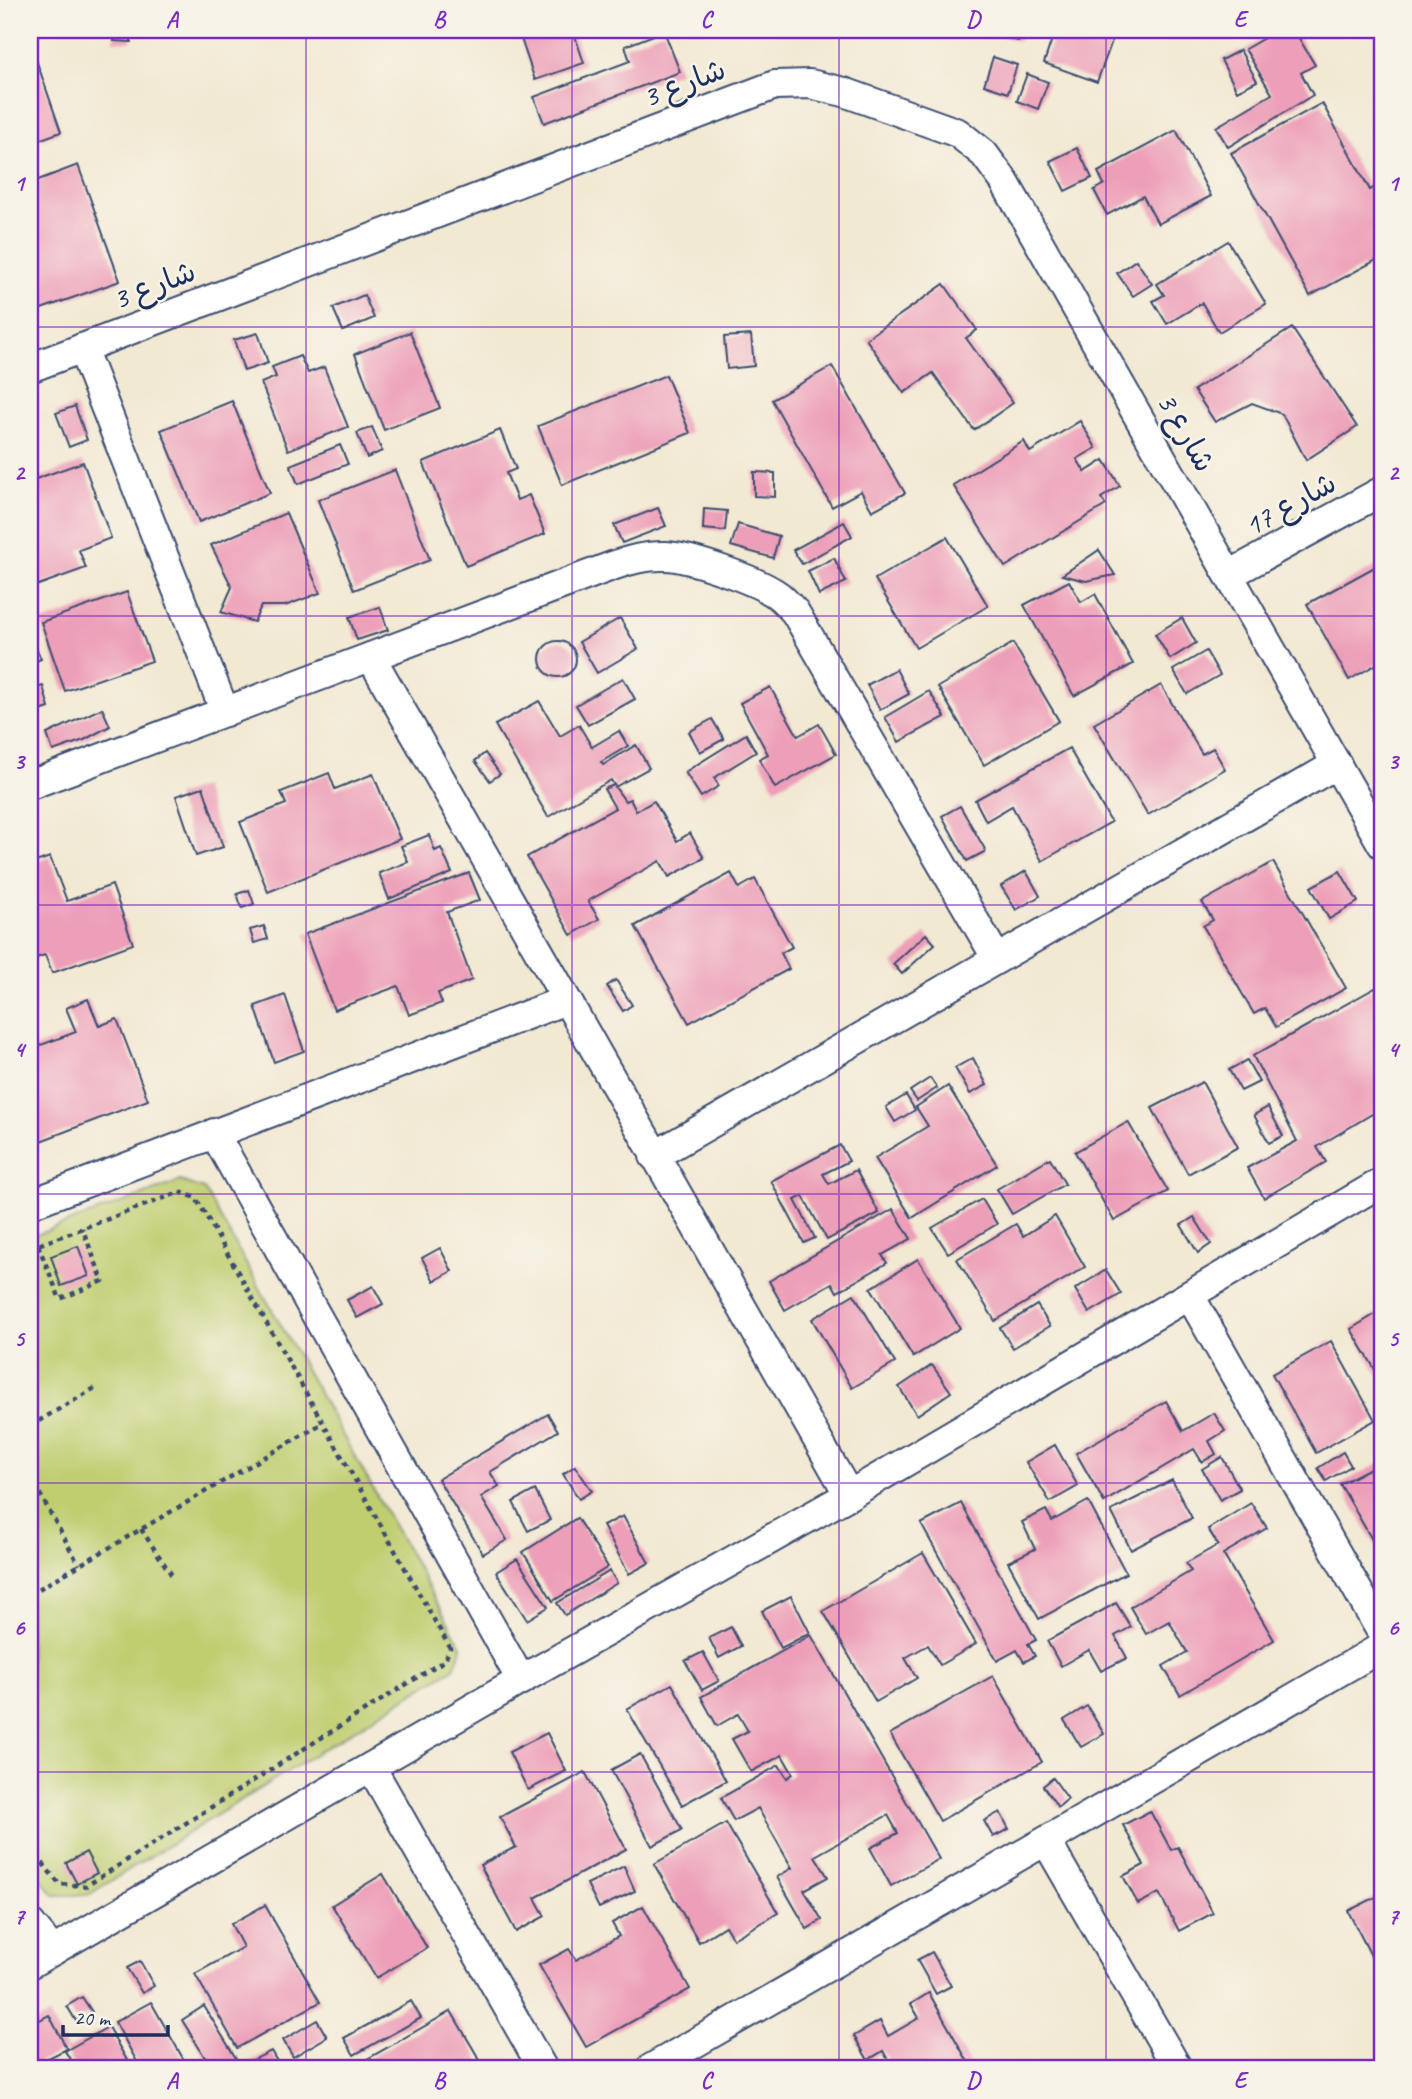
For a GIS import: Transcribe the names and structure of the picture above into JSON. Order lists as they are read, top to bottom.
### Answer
{
  "streets": {
    "street": ["شارع 3", "شارع 17"]
  },
  "crossings": [
    ["شارع 3", "شارع 17"]
  ],
  "scale_bar": "20 m",
  "grid": {
    "columns": [
      "A",
      "B",
      "C",
      "D",
      "E"
    ],
    "rows": [
      "1",
      "2",
      "3",
      "4",
      "5",
      "6",
      "7"
    ]
  }
}
